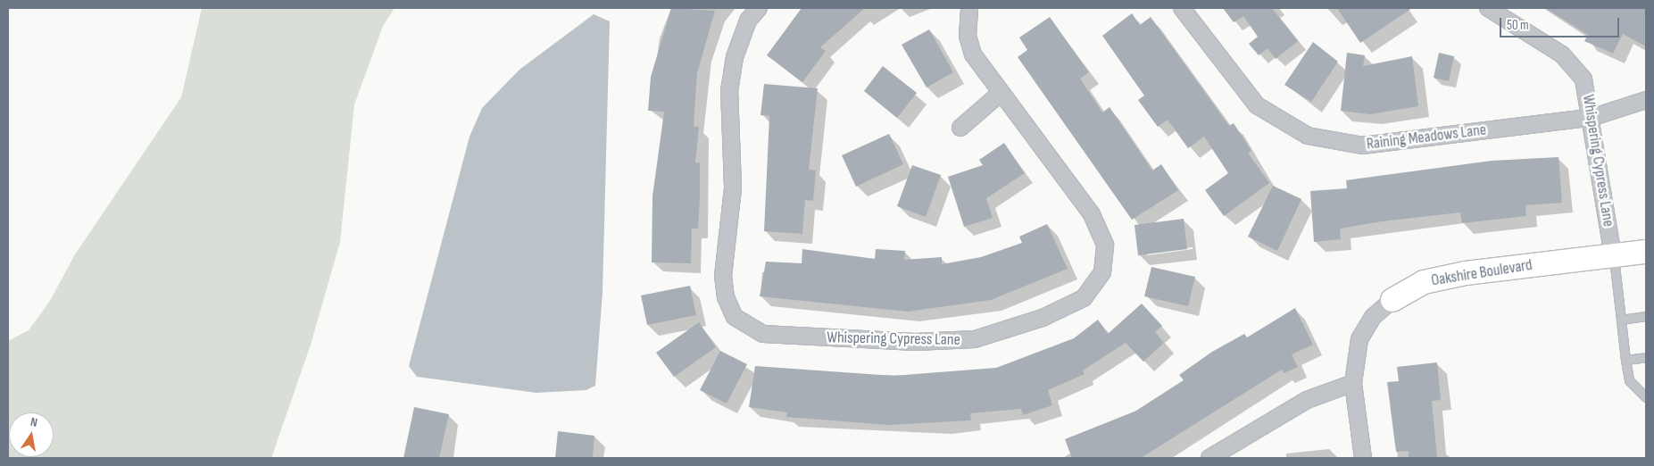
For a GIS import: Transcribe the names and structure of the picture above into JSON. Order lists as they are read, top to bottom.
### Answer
{
  "streets": {
    "street": ["Raining Meadows Lane", "Whispering Cypress Lane", "Oakshire Boulevard"]
  },
  "crossings": [
    ["Raining Meadows Lane", "Whispering Cypress Lane"],
    ["Whispering Cypress Lane", "Oakshire Boulevard"]
  ],
  "scale_bar": "50 m",
  "north": "top"
}
